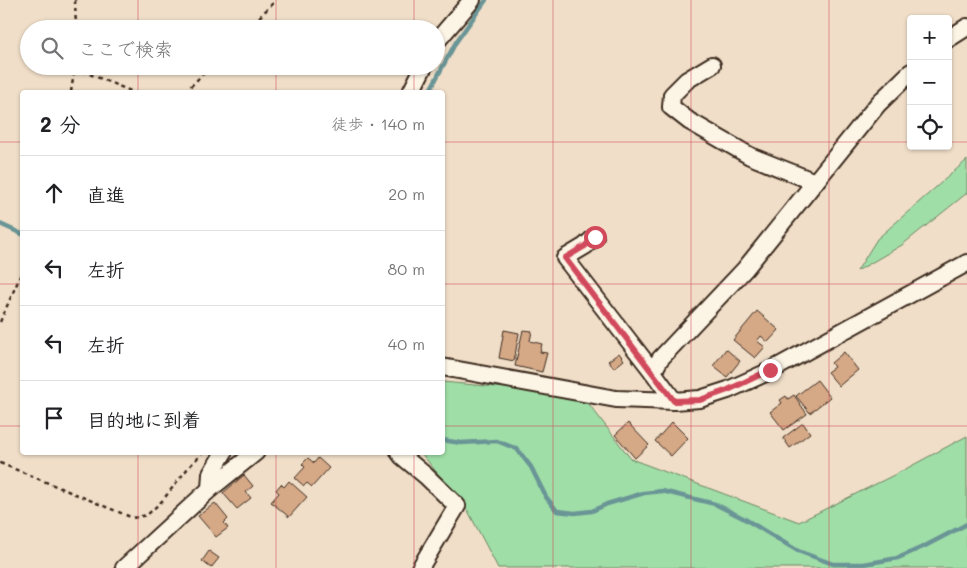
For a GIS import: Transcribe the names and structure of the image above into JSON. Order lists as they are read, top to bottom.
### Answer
{
  "page": {
    "map_buttons": ["+", "−"],
    "search": "ここで検索",
    "heading": ["2 分", "徒歩 · 140 m"],
    "list": [
      ["直進", "20 m"],
      ["左折", "80 m"],
      ["左折", "40 m"],
      "目的地に到着"
    ]
  }
}
